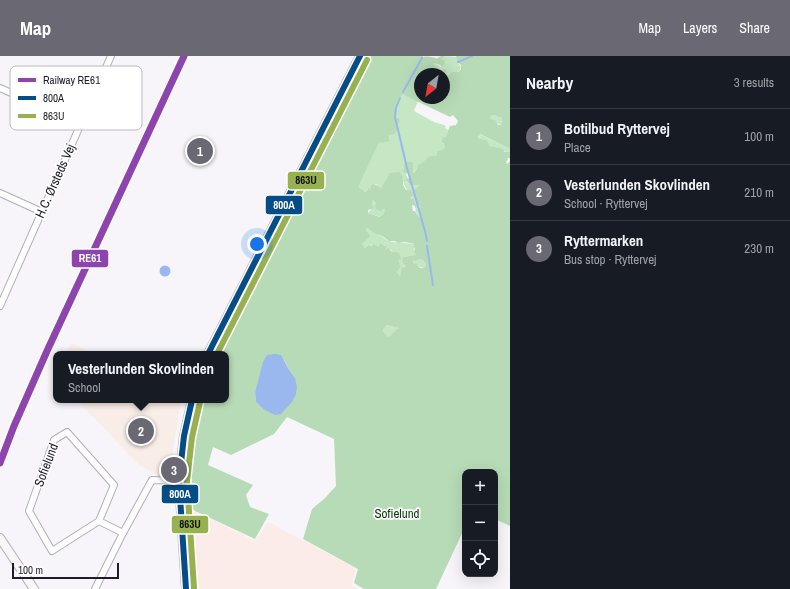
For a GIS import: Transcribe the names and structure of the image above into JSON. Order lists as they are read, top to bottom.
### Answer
{
  "streets": {
    "street": ["H.C. Ørsteds Vej", "Sofielund"]
  },
  "parks": ["Sofielund"],
  "lines": ["rail line RE61", "transit line 800A", "transit line 863U"],
  "legend": ["Railway RE61", "800A", "863U"],
  "scale_bar": "100 m",
  "north": "bottom left",
  "page": {
    "header": "Map",
    "nav": ["Map", "Layers", "Share"],
    "heading": ["Nearby", "3 results"],
    "list": [
      {
        "mark": "1",
        "name": "Botilbud Ryttervej",
        "note": "Place",
        "value": "100 m"
      },
      {
        "mark": "2",
        "name": "Vesterlunden Skovlinden",
        "note": "School · Ryttervej",
        "value": "210 m"
      },
      {
        "mark": "3",
        "name": "Ryttermarken",
        "note": "Bus stop · Ryttervej",
        "value": "230 m"
      }
    ],
    "pins": ["1", "2", "3"],
    "popup": ["Vesterlunden Skovlinden", "School"],
    "map_buttons": ["+", "−"],
    "scale": "100 m"
  }
}
